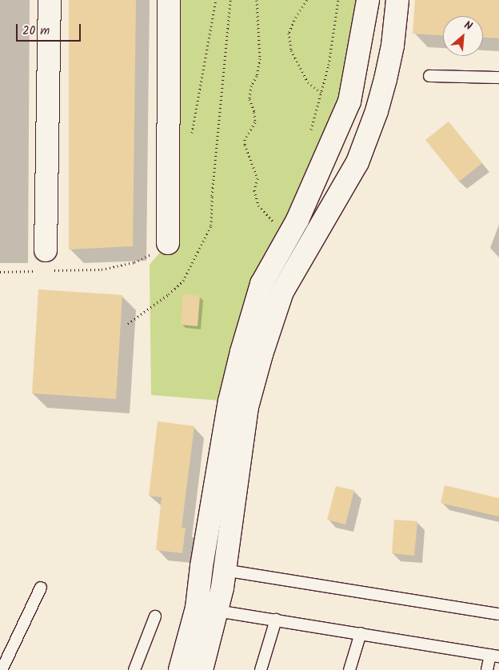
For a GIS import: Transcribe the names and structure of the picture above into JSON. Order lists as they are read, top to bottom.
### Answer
{
  "scale_bar": "20 m",
  "north": "top right"
}
